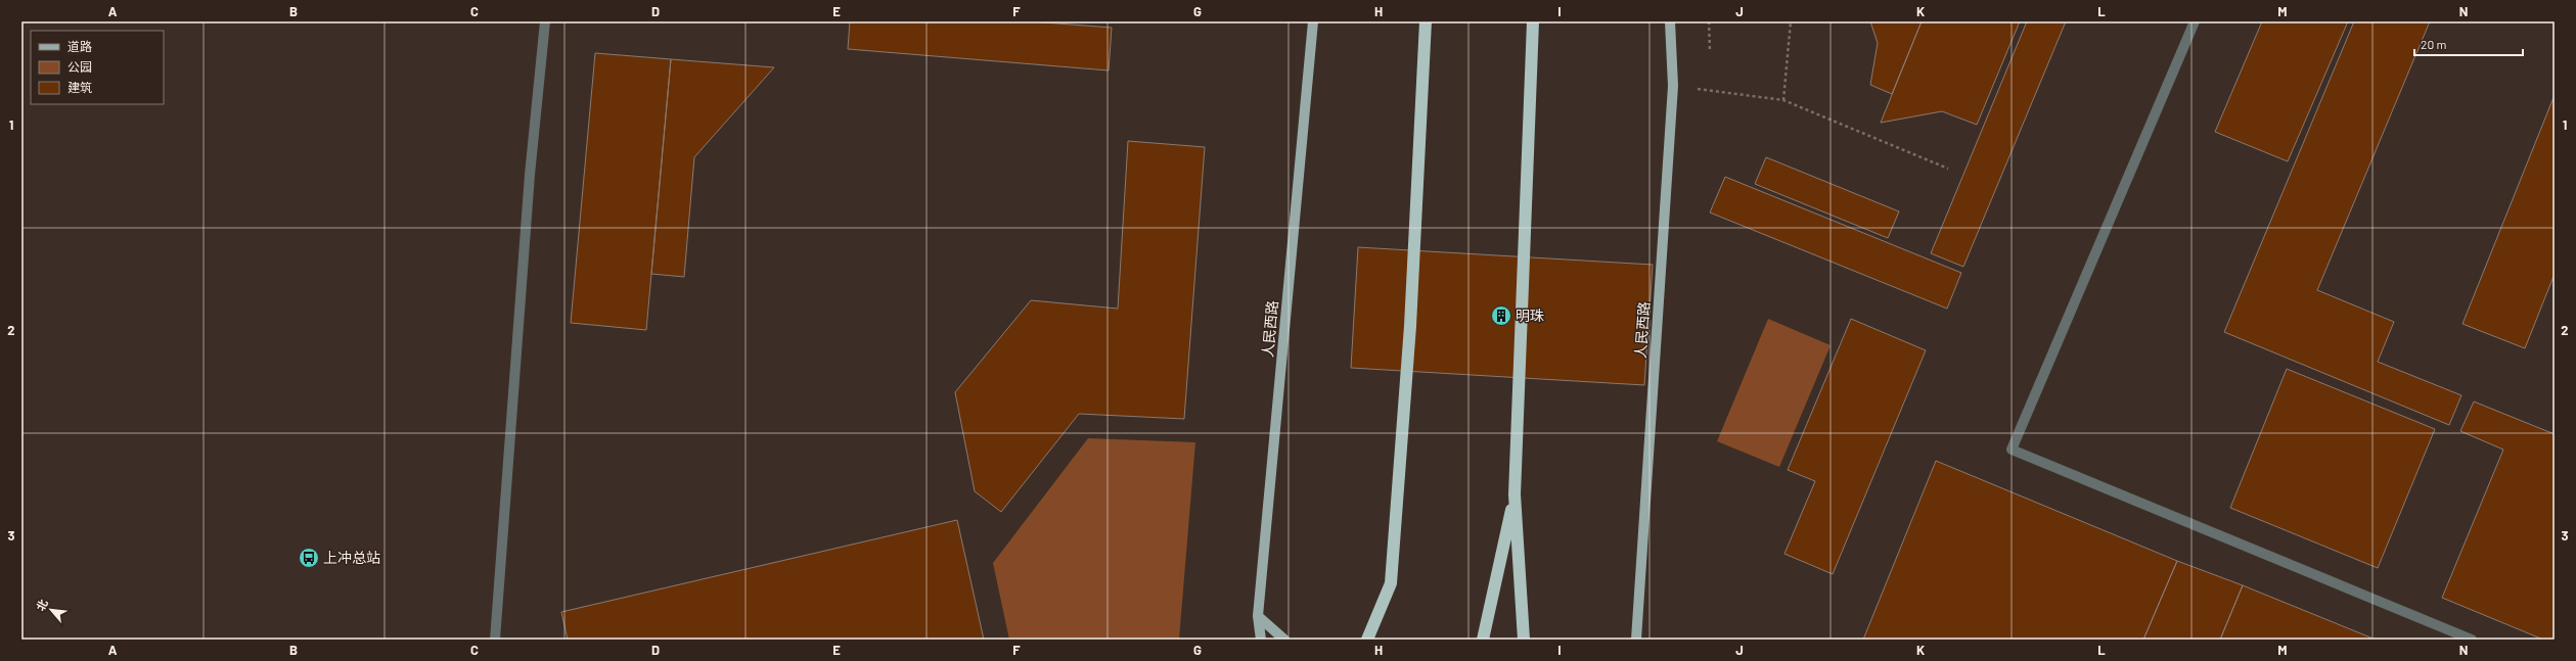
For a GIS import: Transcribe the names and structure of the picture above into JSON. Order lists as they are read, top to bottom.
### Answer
{
  "streets": {
    "main road": ["人民西路"]
  },
  "places": {
    "building": ["明珠"],
    "bus stop": ["上冲总站"]
  },
  "legend": ["道路", "公园", "建筑"],
  "scale_bar": "20 m",
  "north": "top left",
  "grid": {
    "columns": [
      "A",
      "B",
      "C",
      "D",
      "E",
      "F",
      "G",
      "H",
      "I",
      "J",
      "K",
      "L",
      "M",
      "N"
    ],
    "rows": ["1", "2", "3"]
  }
}
